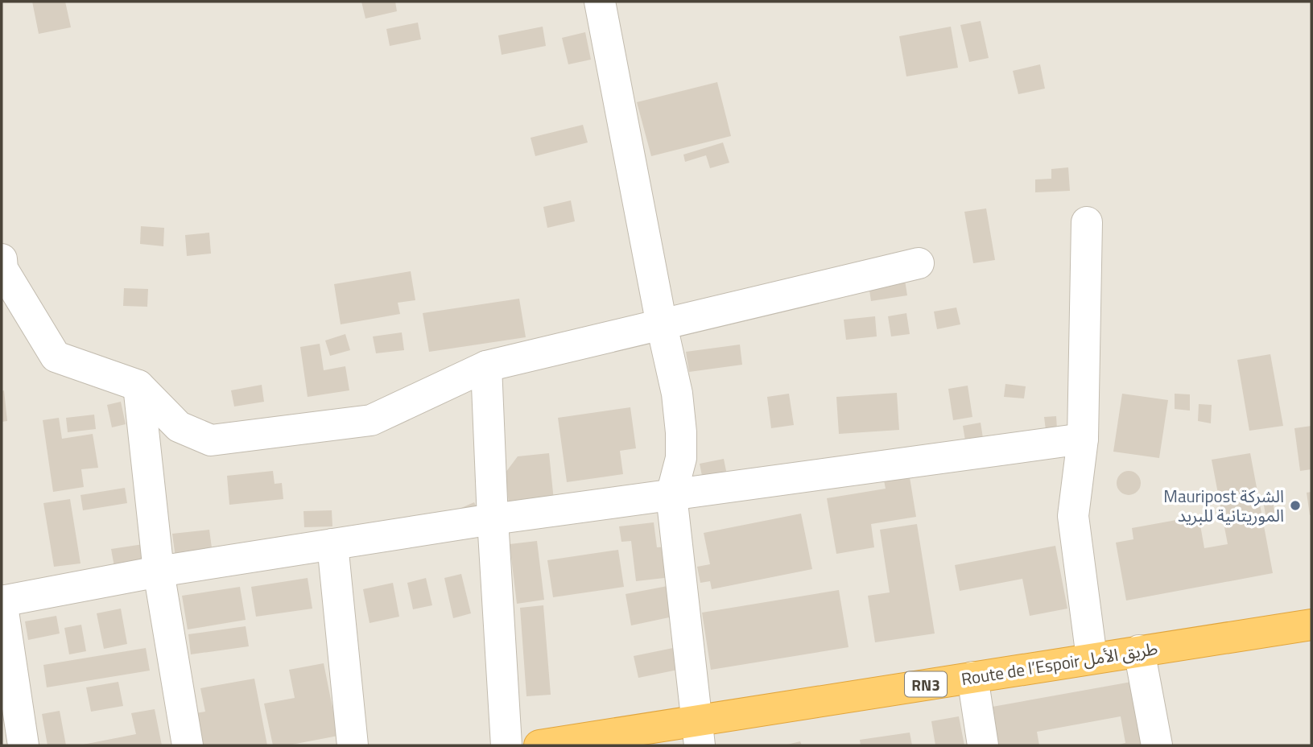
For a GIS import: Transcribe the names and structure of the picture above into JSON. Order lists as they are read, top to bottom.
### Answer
{
  "streets": {
    "highway": ["Route de l’Espoir طريق الأمل", "RN3"]
  },
  "places": ["Mauripost الشركة الموريتانية للبريد"]
}
